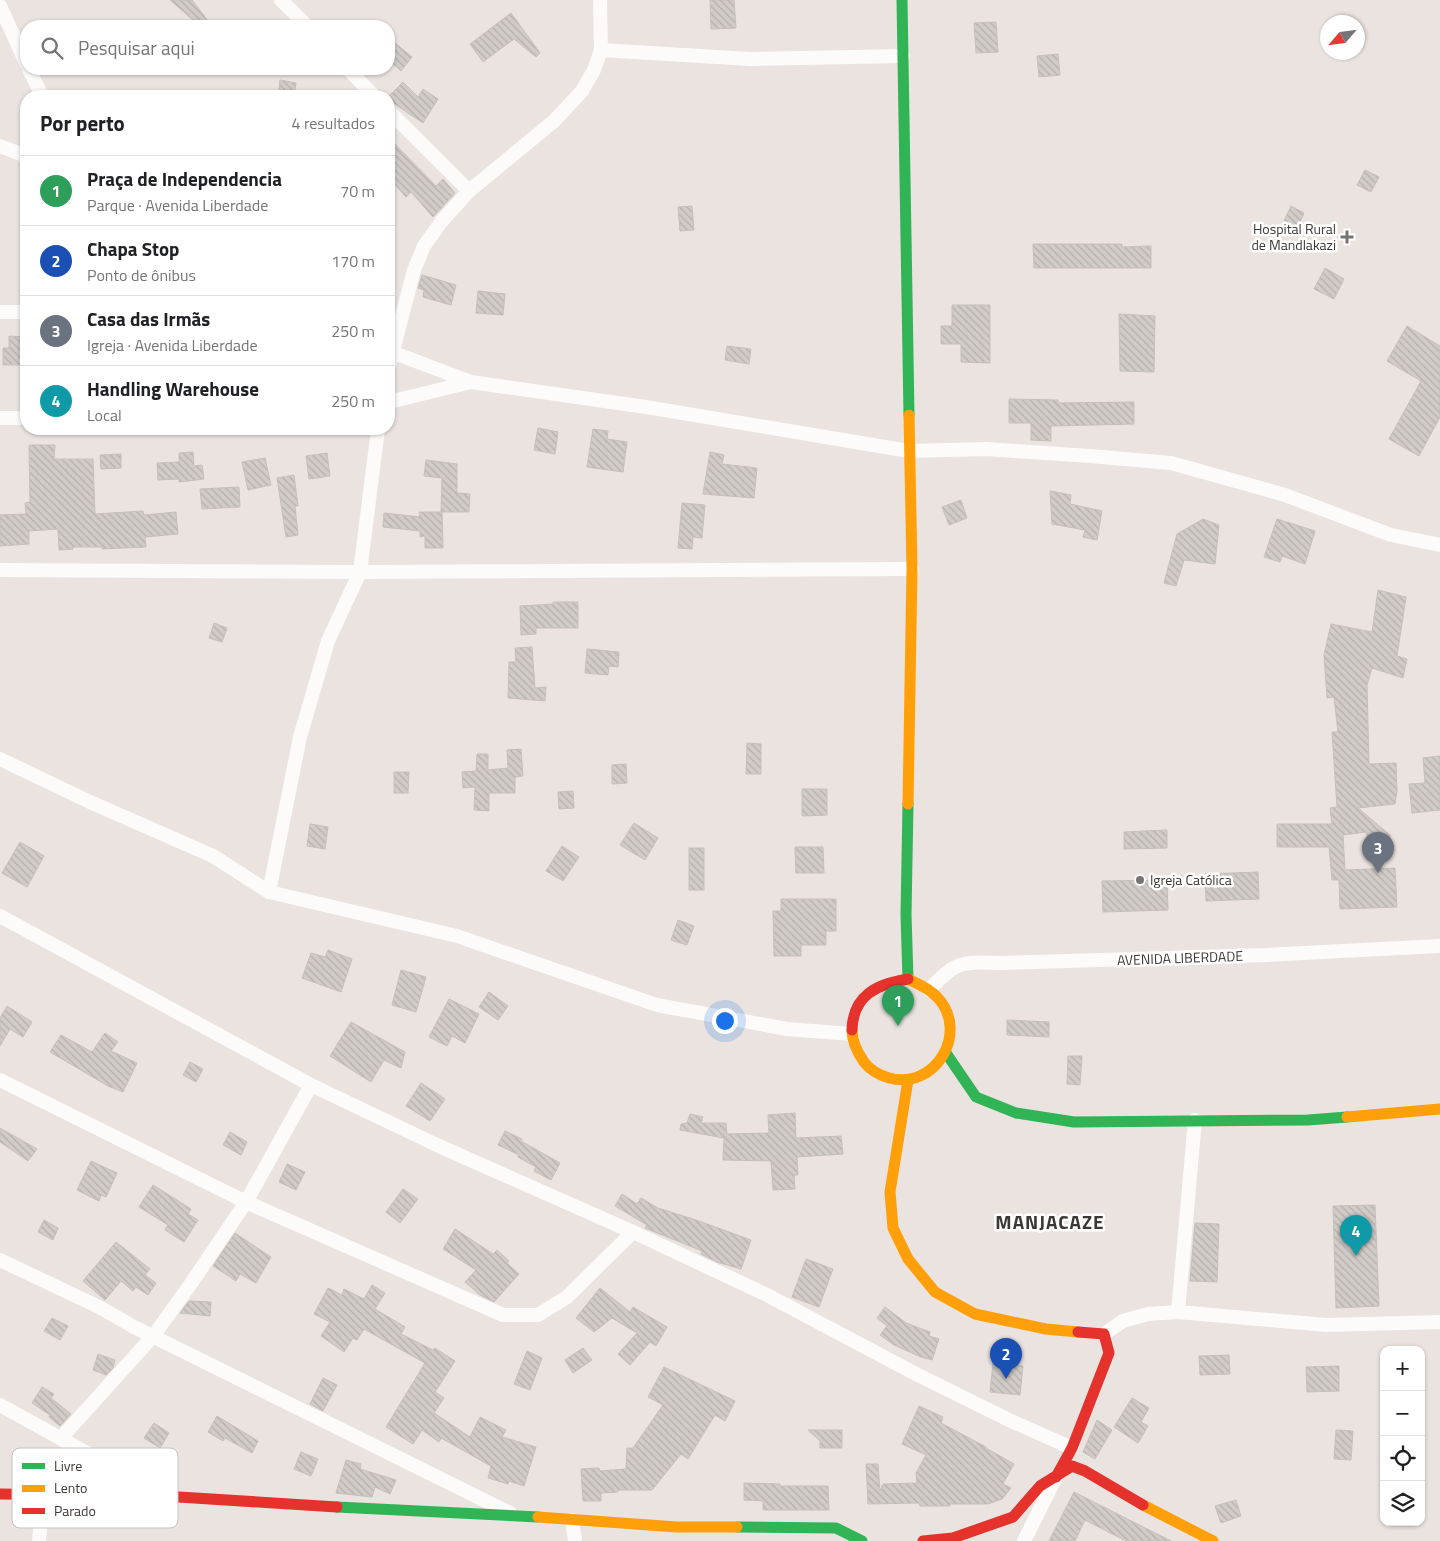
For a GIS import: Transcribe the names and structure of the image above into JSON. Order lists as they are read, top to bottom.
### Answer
{
  "streets": {
    "street": ["AVENIDA LIBERDADE"]
  },
  "districts": ["MANJACAZE"],
  "places": {
    "health": ["Hospital Rural de Mandlakazi"],
    "other": ["Igreja Católica"]
  },
  "legend": ["Livre", "Lento", "Parado"],
  "north": "bottom left",
  "page": {
    "search": "Pesquisar aqui",
    "heading": ["Por perto", "4 resultados"],
    "list": [
      {
        "mark": "1",
        "name": "Praça de Independencia",
        "note": "Parque · Avenida Liberdade",
        "value": "70 m"
      },
      {
        "mark": "2",
        "name": "Chapa Stop",
        "note": "Ponto de ônibus",
        "value": "170 m"
      },
      {
        "mark": "3",
        "name": "Casa das Irmãs",
        "note": "Igreja · Avenida Liberdade",
        "value": "250 m"
      },
      {
        "mark": "4",
        "name": "Handling Warehouse",
        "note": "Local",
        "value": "250 m"
      }
    ],
    "pins": [
      "3",
      "1",
      "4",
      "2"
    ],
    "map_buttons": ["+", "−"]
  }
}
